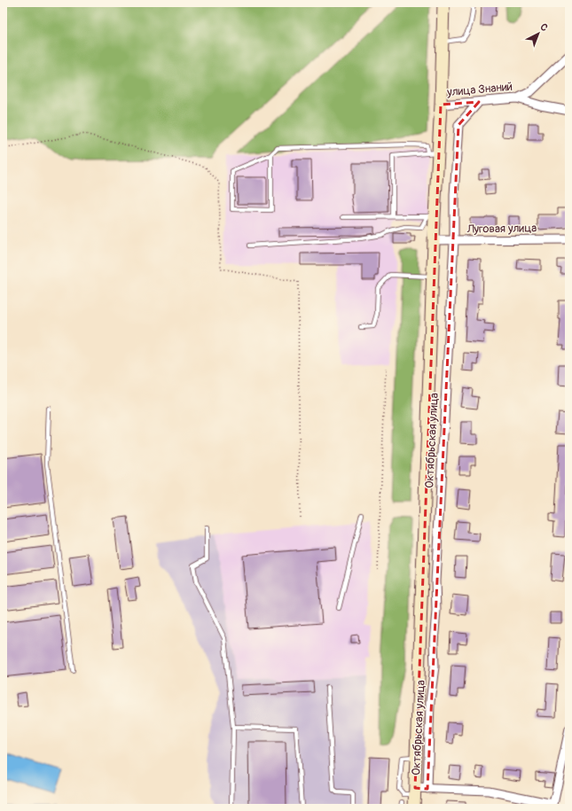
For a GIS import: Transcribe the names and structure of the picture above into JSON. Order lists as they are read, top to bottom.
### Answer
{
  "streets": {
    "street": ["улица Знаний", "Луговая улица", "Октябрьская улица"]
  },
  "crossings": [
    ["улица Знаний", "Октябрьская улица"],
    ["Луговая улица", "Октябрьская улица"]
  ],
  "north": "top right"
}
